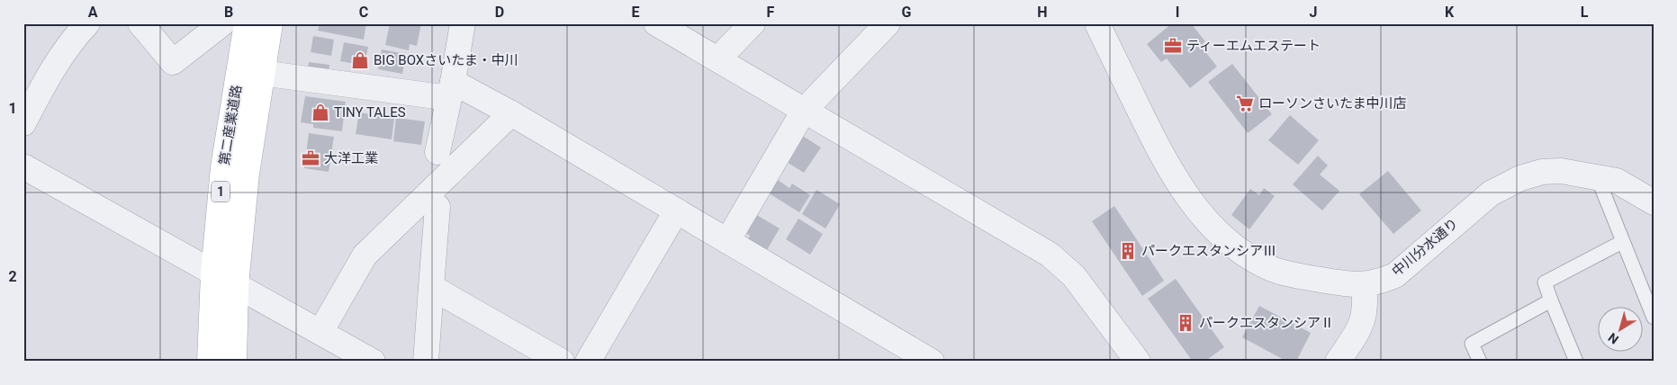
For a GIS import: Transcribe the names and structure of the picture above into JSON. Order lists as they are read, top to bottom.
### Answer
{
  "streets": {
    "main road": ["第二産業道路", "1"],
    "street": ["中川分水通り"]
  },
  "places": {
    "office": ["ティーエムエステート", "大洋工業"],
    "shop": ["BIG BOXさいたま・中川", "TINY TALES"],
    "supermarket": ["ローソンさいたま中川店"],
    "building": ["パークエスタンシアⅢ", "パークエスタンシアⅡ"]
  },
  "north": "bottom left",
  "grid": {
    "columns": [
      "A",
      "B",
      "C",
      "D",
      "E",
      "F",
      "G",
      "H",
      "I",
      "J",
      "K",
      "L"
    ],
    "rows": ["1", "2"]
  }
}
